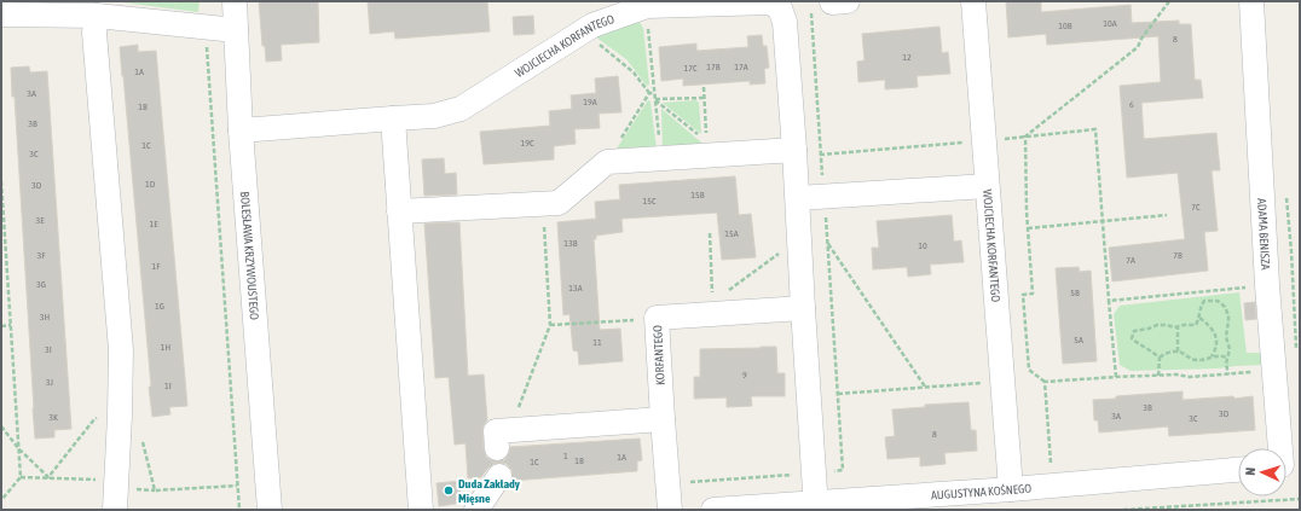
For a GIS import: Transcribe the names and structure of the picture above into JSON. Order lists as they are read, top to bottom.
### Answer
{
  "streets": {
    "street": [
      "WOJCIECHA KORFANTEGO",
      "ADAMA BENISZA",
      "BOLESŁAWA KRZYWOUSTEGO",
      "KORFANTEGO",
      "AUGUSTYNA KOŚNEGO"
    ]
  },
  "crossings": [
    ["WOJCIECHA KORFANTEGO", "BOLESŁAWA KRZYWOUSTEGO"],
    ["WOJCIECHA KORFANTEGO", "KORFANTEGO"],
    ["WOJCIECHA KORFANTEGO", "AUGUSTYNA KOŚNEGO"]
  ],
  "places": ["Duda Zakłady Mięsne"],
  "house_numbers": [
    "10A",
    "10B",
    "8",
    "12",
    "17B",
    "17A",
    "17C",
    "1A",
    "3A",
    "19A",
    "6",
    "1B",
    "3B",
    "19C",
    "1C",
    "3C",
    "1D",
    "3D",
    "15B",
    "15C",
    "7C",
    "3E",
    "1E",
    "15A",
    "13B",
    "10",
    "3F",
    "7B",
    "7A",
    "1F",
    "3G",
    "13A",
    "5B",
    "1G",
    "3H",
    "5A",
    "11",
    "1H",
    "3I",
    "9",
    "3J",
    "1I",
    "3B",
    "3D",
    "3A",
    "3K",
    "3C",
    "8",
    "1",
    "1A",
    "1B",
    "1C"
  ],
  "north": "left"
}
